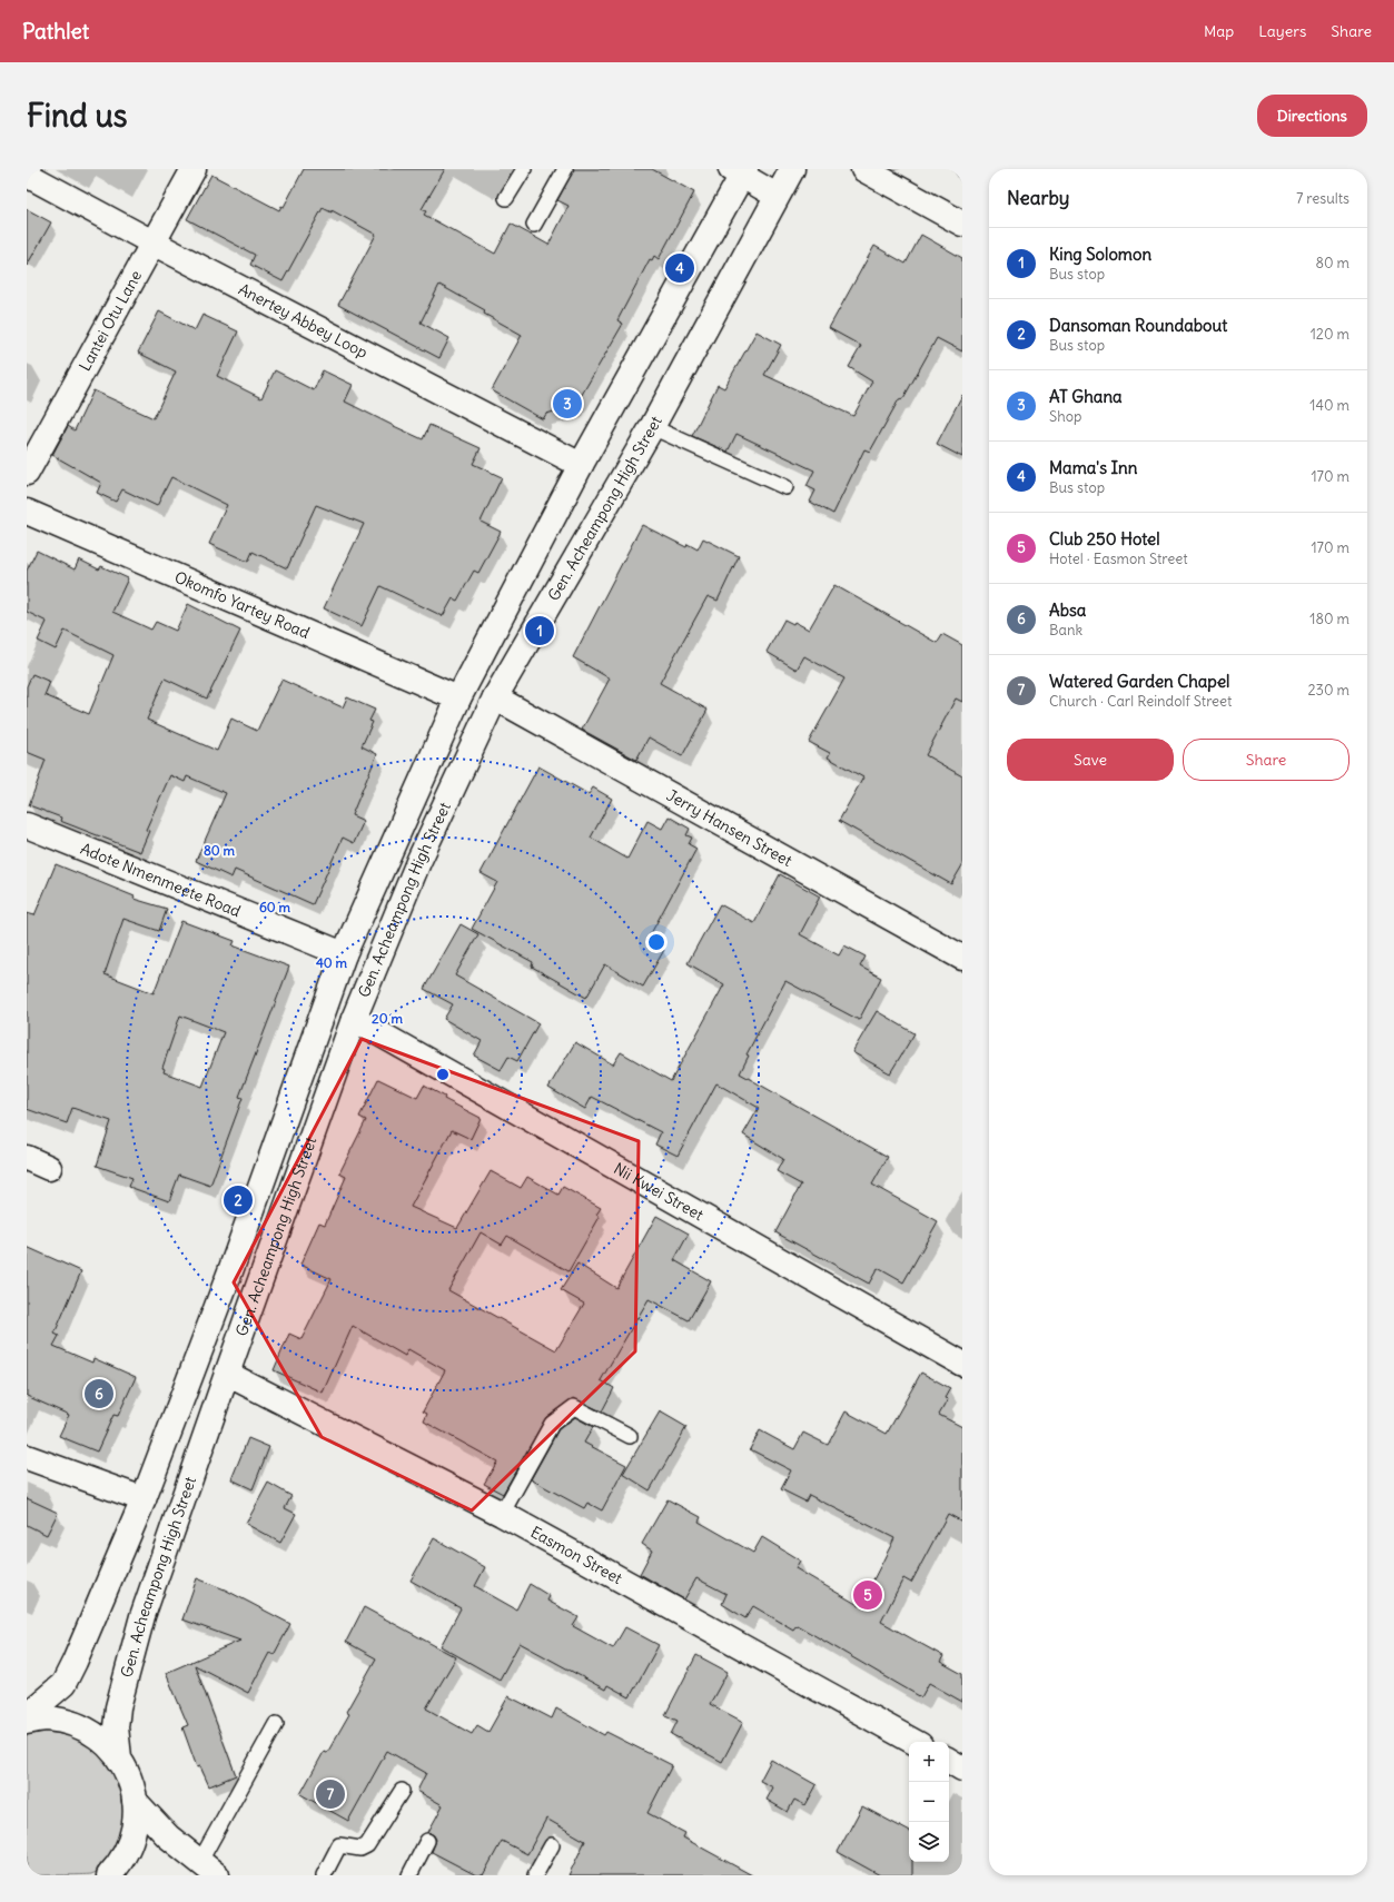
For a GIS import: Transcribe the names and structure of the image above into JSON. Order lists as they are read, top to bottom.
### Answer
{
  "streets": {
    "street": [
      "Lantei Otu Lane",
      "Anertey Abbey Loop",
      "Gen. Acheampong High Street",
      "Okomfo Yartey Road",
      "Jerry Hansen Street",
      "Adote Nmenmeete Road",
      "Nii Kwei Street",
      "Easmon Street"
    ]
  },
  "crossings": [
    ["Lantei Otu Lane", "Anertey Abbey Loop"],
    ["Anertey Abbey Loop", "Gen. Acheampong High Street"],
    ["Gen. Acheampong High Street", "Okomfo Yartey Road"],
    ["Gen. Acheampong High Street", "Jerry Hansen Street"],
    ["Gen. Acheampong High Street", "Adote Nmenmeete Road"],
    ["Gen. Acheampong High Street", "Nii Kwei Street"],
    ["Gen. Acheampong High Street", "Easmon Street"]
  ],
  "page": {
    "header": "Pathlet",
    "nav": ["Map", "Layers", "Share"],
    "buttons": [
      "Directions",
      ["Save", "Share"]
    ],
    "title": "Find us",
    "heading": ["Nearby", "7 results"],
    "list": [
      {
        "mark": "1",
        "name": "King Solomon",
        "note": "Bus stop",
        "value": "80 m"
      },
      {
        "mark": "2",
        "name": "Dansoman Roundabout",
        "note": "Bus stop",
        "value": "120 m"
      },
      {
        "mark": "3",
        "name": "AT Ghana",
        "note": "Shop",
        "value": "140 m"
      },
      {
        "mark": "4",
        "name": "Mama's Inn",
        "note": "Bus stop",
        "value": "170 m"
      },
      {
        "mark": "5",
        "name": "Club 250 Hotel",
        "note": "Hotel · Easmon Street",
        "value": "170 m"
      },
      {
        "mark": "6",
        "name": "Absa",
        "note": "Bank",
        "value": "180 m"
      },
      {
        "mark": "7",
        "name": "Watered Garden Chapel",
        "note": "Church · Carl Reindolf Street",
        "value": "230 m"
      }
    ],
    "pins": [
      "4",
      "3",
      "1",
      "2",
      "6",
      "5",
      "7"
    ],
    "map_buttons": ["+", "−"]
  },
  "rings": [
    "80 m",
    "60 m",
    "40 m",
    "20 m"
  ]
}
